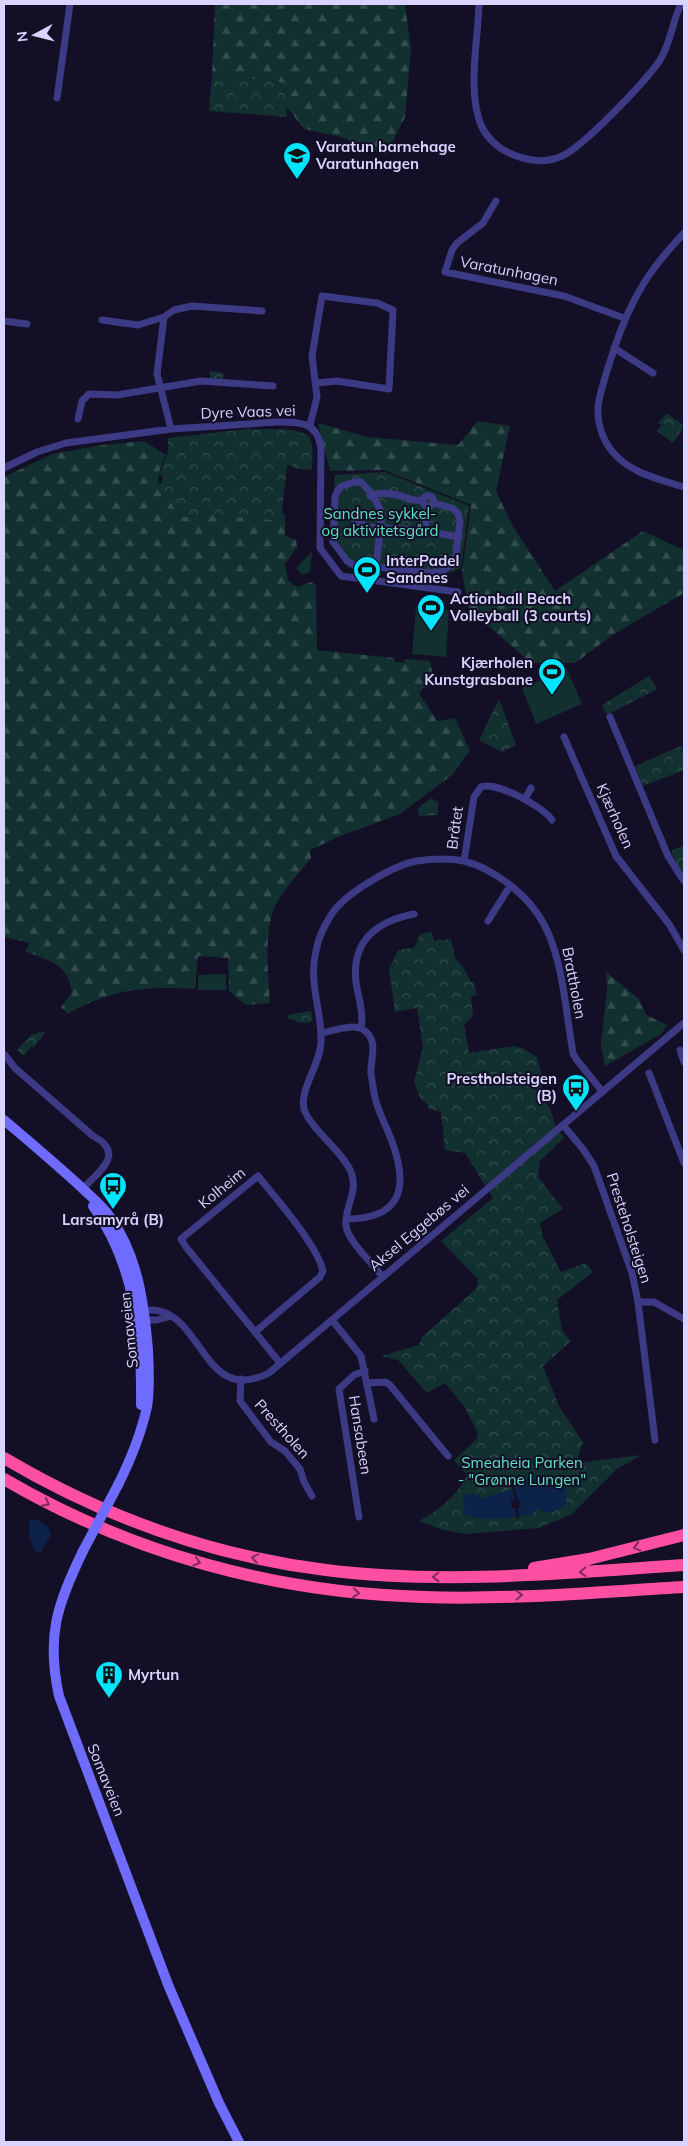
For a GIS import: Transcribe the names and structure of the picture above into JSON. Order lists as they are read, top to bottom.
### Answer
{
  "streets": {
    "main road": ["Somaveien"],
    "street": [
      "Varatunhagen",
      "Dyre Vaas vei",
      "Kjærholen",
      "Bråtet",
      "Brattholen",
      "Kolheim",
      "Aksel Eggebøs vei",
      "Presteholsteigen",
      "Prestholen",
      "Hansabeen"
    ]
  },
  "crossings": [
    ["Bråtet", "Brattholen"],
    ["Brattholen", "Aksel Eggebøs vei"],
    ["Kolheim", "Aksel Eggebøs vei"],
    ["Aksel Eggebøs vei", "Presteholsteigen"],
    ["Aksel Eggebøs vei", "Prestholen"],
    ["Aksel Eggebøs vei", "Hansabeen"]
  ],
  "parks": ["Sandnes sykkel- og aktivitetsgård", "Smeaheia Parken - \"Grønne Lungen\""],
  "places": {
    "school or university": ["Varatun barnehage Varatunhagen"],
    "sports": ["InterPadel Sandnes", "Actionball Beach Volleyball (3 courts)", "Kjærholen Kunstgrasbane"],
    "bus stop": ["Prestholsteigen (B)", "Larsamyrå (B)"],
    "building": ["Myrtun"]
  },
  "north": "left"
}
